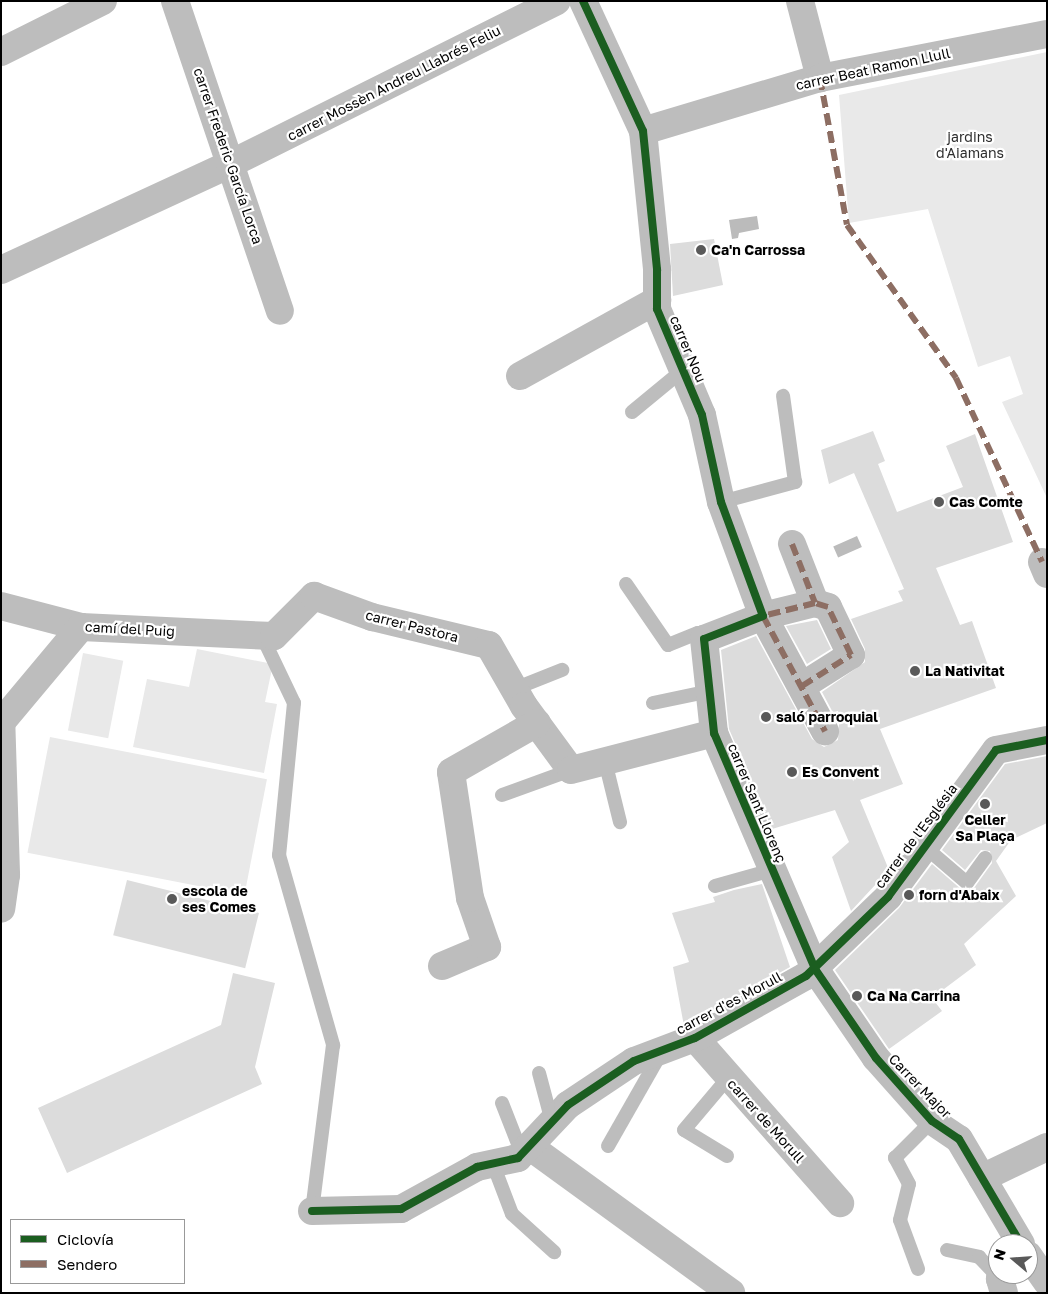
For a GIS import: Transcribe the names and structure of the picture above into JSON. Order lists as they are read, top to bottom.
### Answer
{
  "streets": {
    "street": [
      "carrer Beat Ramon Llull",
      "carrer Mossèn Andreu Llabrés Feliu",
      "carrer Frederic García Lorca",
      "carrer Nou",
      "carrer Pastora",
      "camí del Puig",
      "carrer Sant Llorenç",
      "carrer de l'Església",
      "carrer d'es Morull",
      "Carrer Major",
      "carrer de Morull"
    ]
  },
  "crossings": [
    ["carrer Beat Ramon Llull", "carrer Nou"],
    ["carrer Mossèn Andreu Llabrés Feliu", "carrer Frederic García Lorca"],
    ["carrer Pastora", "camí del Puig"],
    ["carrer Sant Llorenç", "carrer de l'Església"],
    ["carrer Sant Llorenç", "carrer d'es Morull"],
    ["carrer Sant Llorenç", "Carrer Major"],
    ["carrer de l'Església", "carrer d'es Morull"],
    ["carrer de l'Església", "Carrer Major"],
    ["carrer d'es Morull", "Carrer Major"],
    ["carrer d'es Morull", "carrer de Morull"]
  ],
  "parks": ["jardins d'Aiamans"],
  "places": [
    "Ca'n Carrossa",
    "Cas Comte",
    "La Nativitat",
    "saló parroquial",
    "Es Convent",
    "Celler Sa Plaça",
    "forn d'Abaix",
    "escola de ses Comes",
    "Ca Na Carrina"
  ],
  "legend": ["Ciclovía", "Sendero"],
  "north": "left"
}
